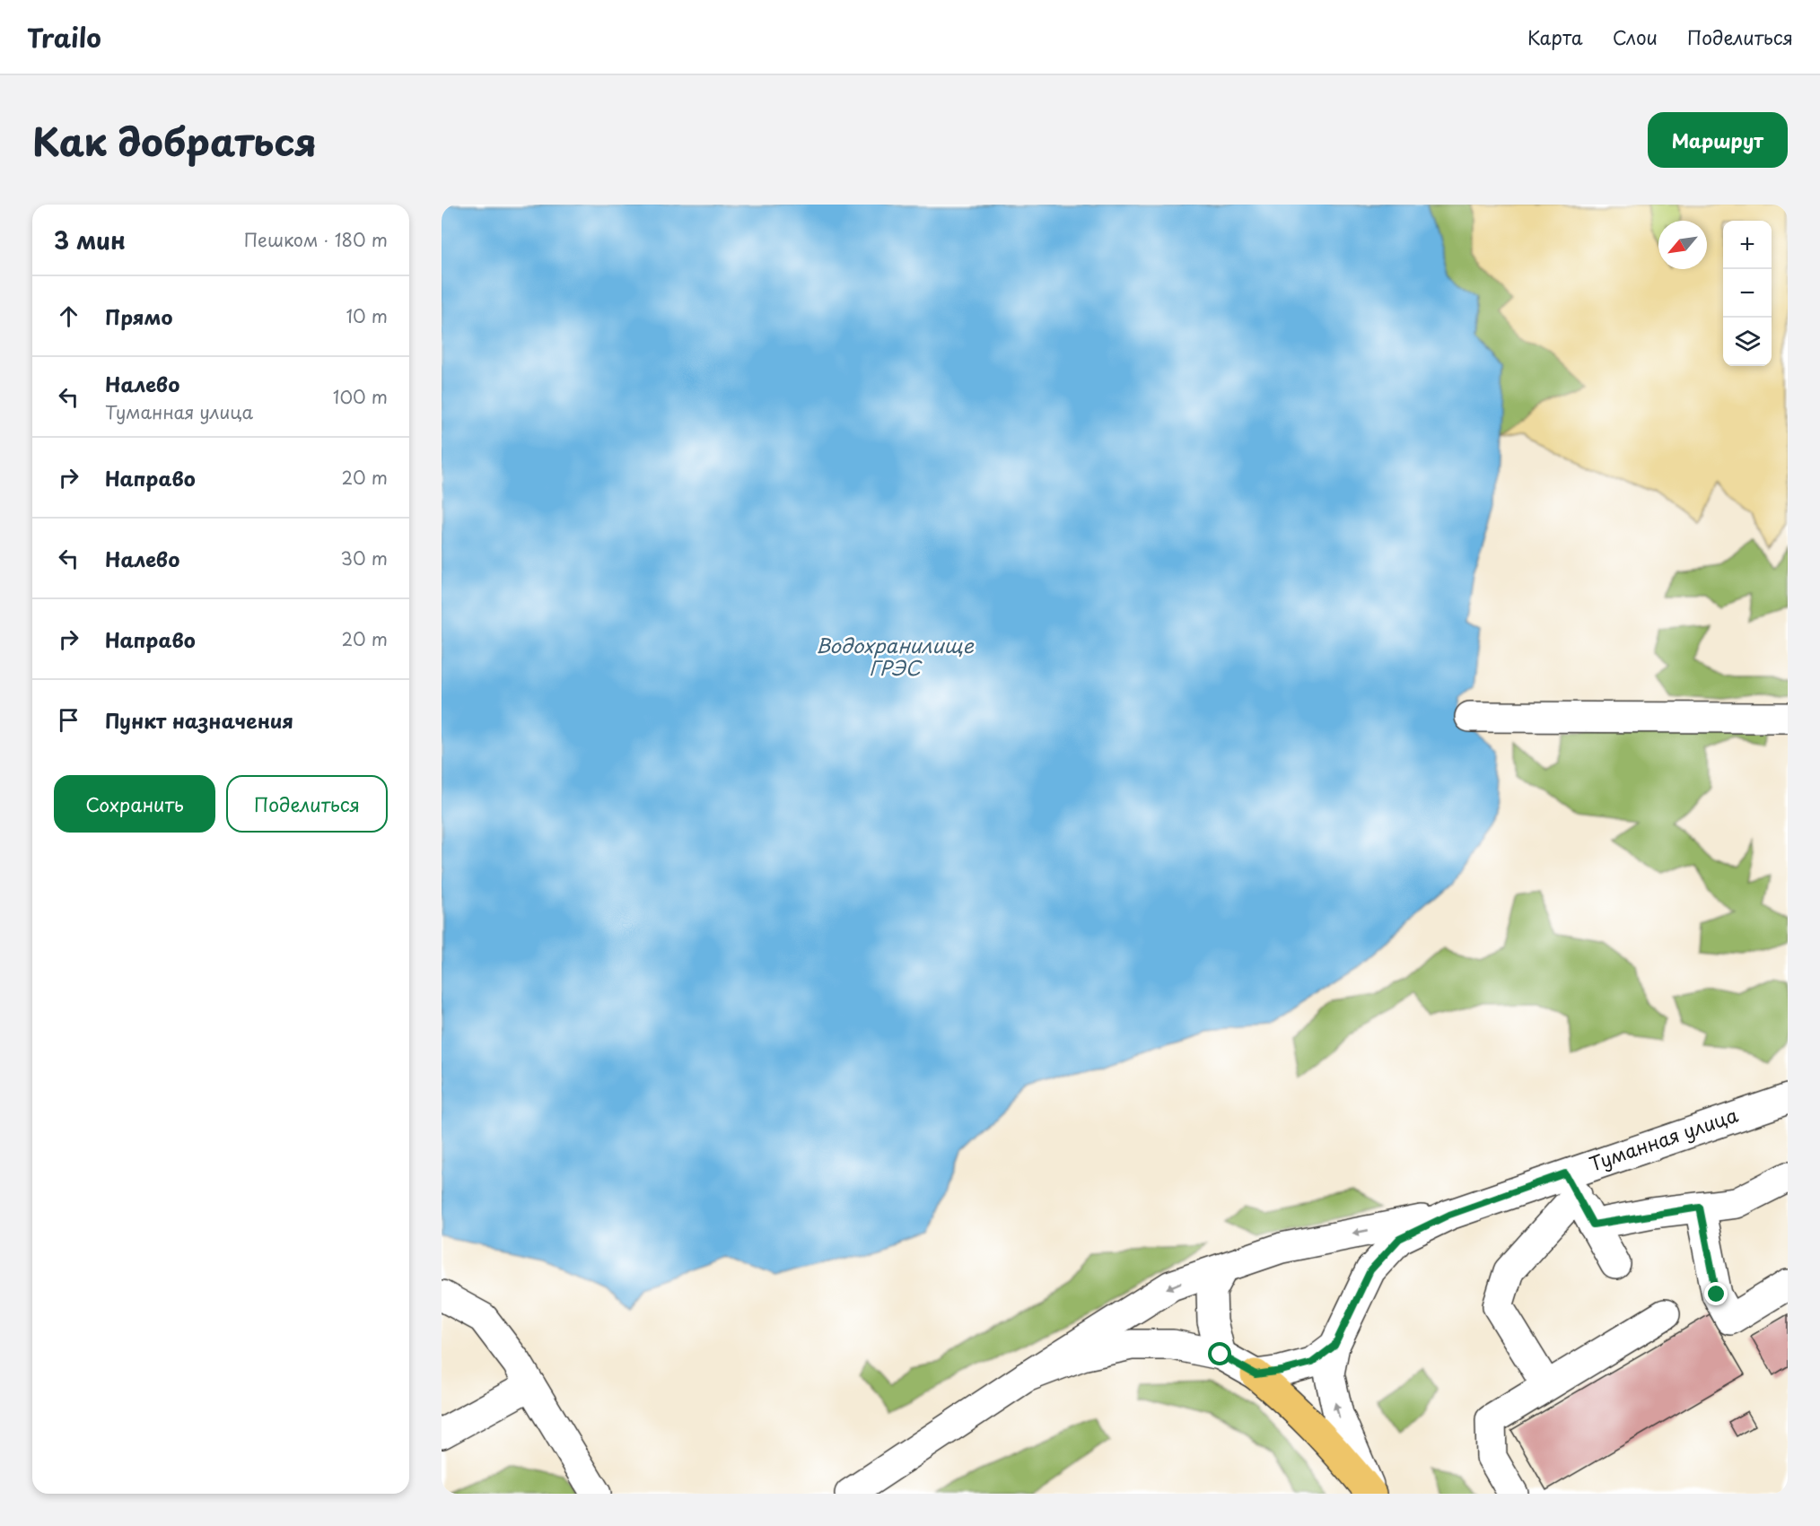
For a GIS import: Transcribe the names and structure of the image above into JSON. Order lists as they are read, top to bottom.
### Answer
{
  "streets": {
    "street": ["Туманная улица"]
  },
  "water": ["Водохранилище ГРЭС"],
  "north": "bottom left",
  "page": {
    "header": "Trailo",
    "nav": ["Карта", "Слои", "Поделиться"],
    "title": "Как добраться",
    "buttons": [
      "Маршрут",
      ["Сохранить", "Поделиться"]
    ],
    "heading": ["3 мин", "Пешком · 180 m"],
    "map_buttons": ["+", "−"],
    "list": [
      ["Прямо", "10 m"],
      ["Налево", "Туманная улица", "100 m"],
      ["Направо", "20 m"],
      ["Налево", "30 m"],
      ["Направо", "20 m"],
      "Пункт назначения"
    ]
  }
}
